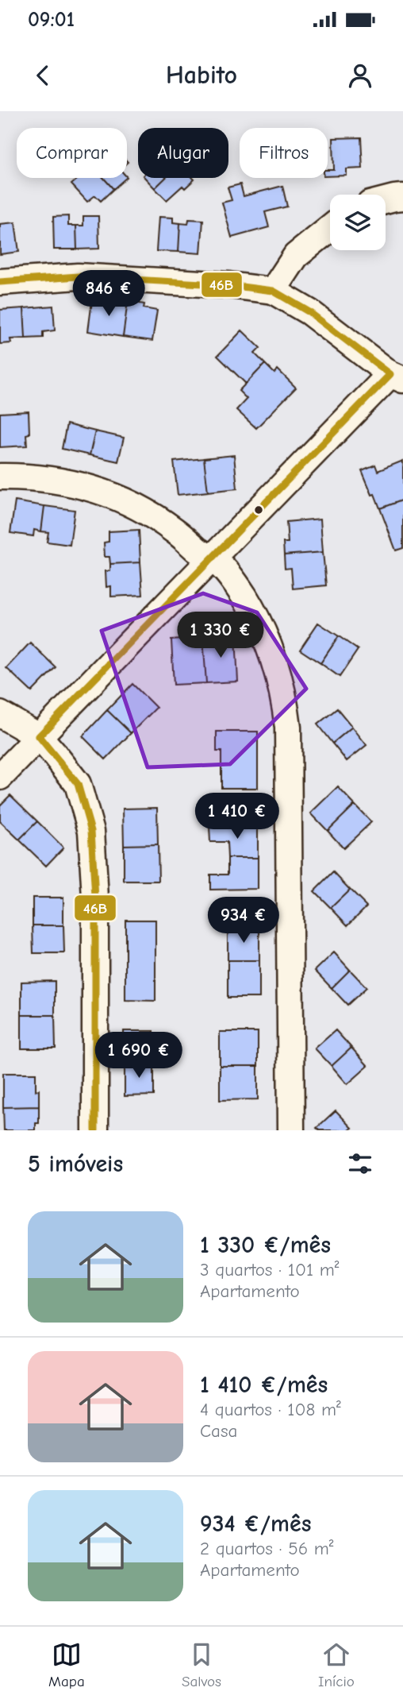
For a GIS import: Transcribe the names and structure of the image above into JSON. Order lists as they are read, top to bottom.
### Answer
{
  "lines": ["transit line 46B"],
  "page": {
    "status": "09:01",
    "header": "Habito",
    "chip": ["Comprar", "Alugar", "Filtros"],
    "price": [
      "846 €",
      "1 330 €",
      "1 410 €",
      "934 €",
      "1 690 €"
    ],
    "heading": "5 imóveis",
    "list": [
      {
        "name": "1 330 €/mês",
        "note": "3 quartos · 101 m² · Apartamento"
      },
      {
        "name": "1 410 €/mês",
        "note": "4 quartos · 108 m² · Casa"
      },
      {
        "name": "934 €/mês",
        "note": "2 quartos · 56 m² · Apartamento"
      }
    ],
    "tabs": ["Mapa", "Salvos", "Início"]
  }
}
